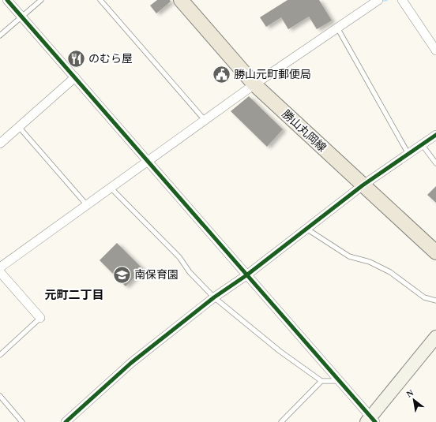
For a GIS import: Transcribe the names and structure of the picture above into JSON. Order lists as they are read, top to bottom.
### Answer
{
  "streets": {
    "main road": ["勝山丸岡線"]
  },
  "districts": ["元町二丁目"],
  "places": {
    "restaurant": ["のむら屋"],
    "public building": ["勝山元町郵便局"],
    "school or university": ["南保育園"]
  },
  "north": "top left"
}
